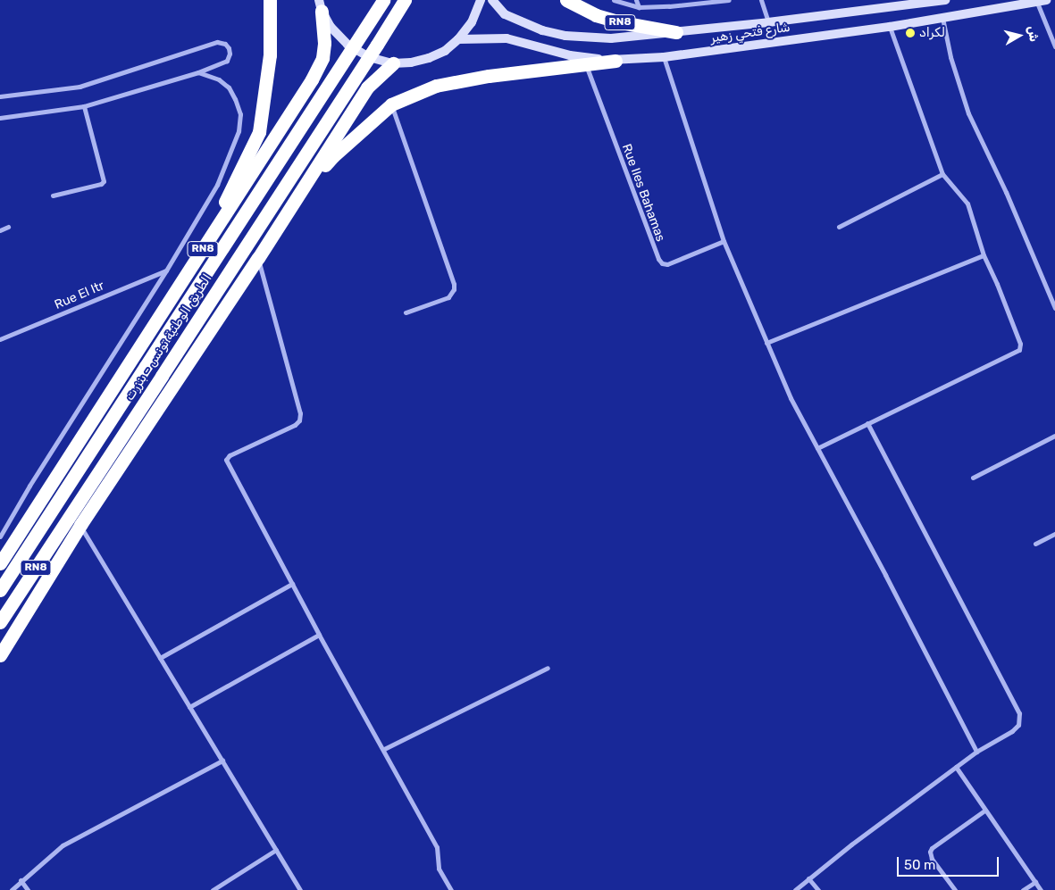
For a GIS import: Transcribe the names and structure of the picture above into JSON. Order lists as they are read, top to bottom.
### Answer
{
  "streets": {
    "highway": ["RN8", "الطريق الوطنية تونس - بنزرت"],
    "street": ["شارع فتحي زهير", "Rue Iles Bahamas", "Rue El Itr"]
  },
  "crossings": [
    ["RN8", "شارع فتحي زهير"]
  ],
  "places": ["لكراد"],
  "scale_bar": "50 m",
  "north": "right"
}
